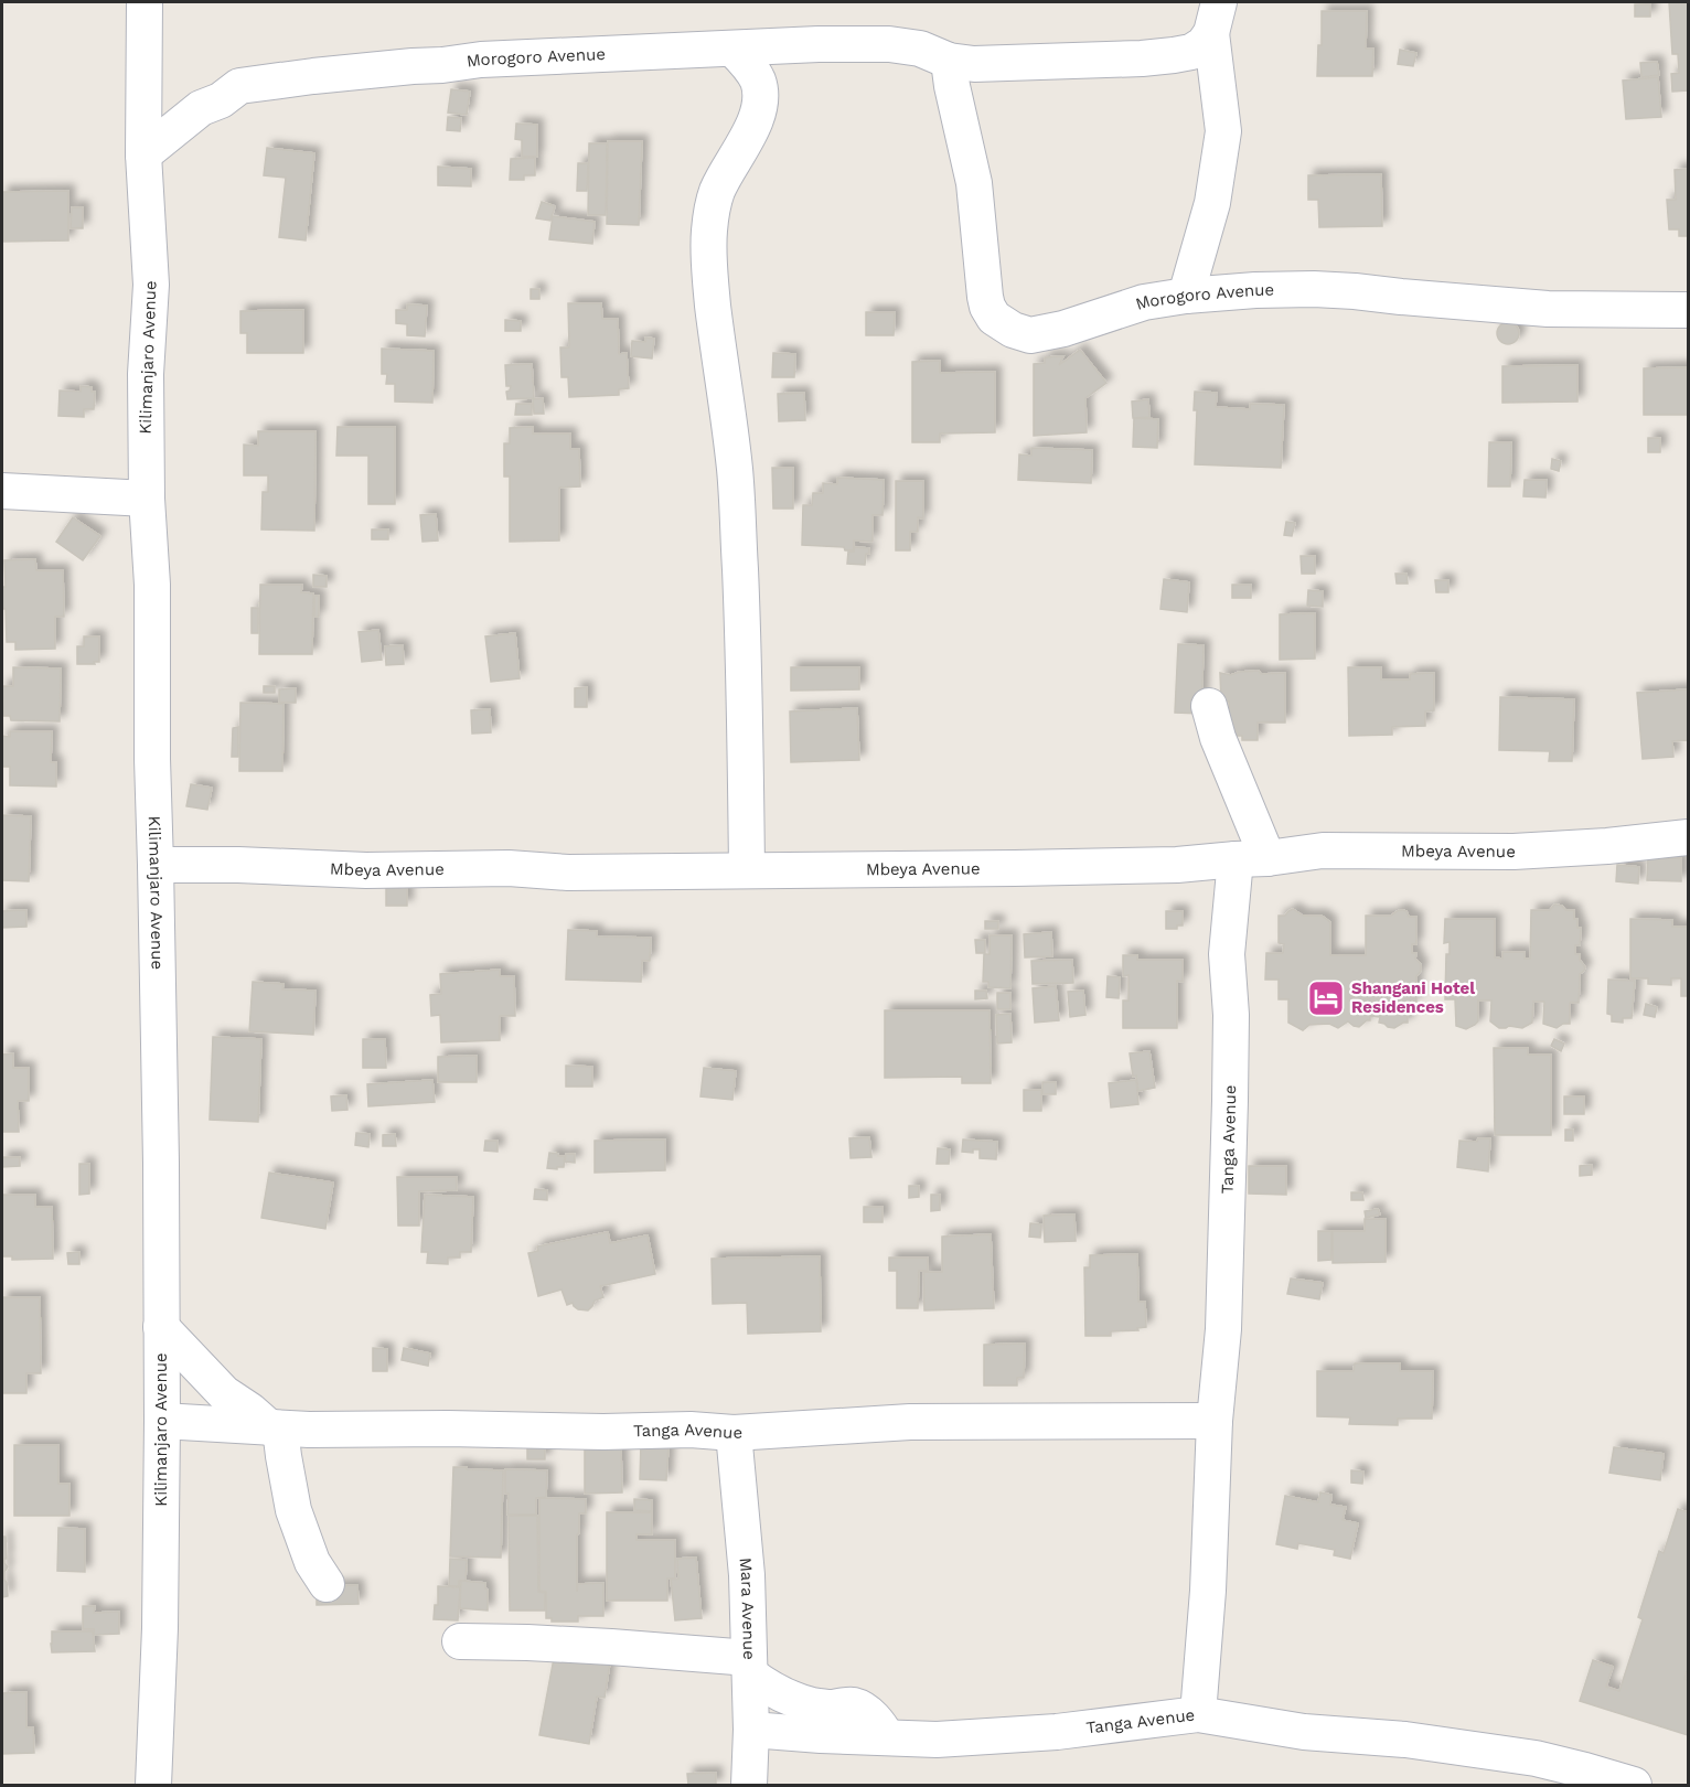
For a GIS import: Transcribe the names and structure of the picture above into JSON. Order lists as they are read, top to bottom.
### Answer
{
  "streets": {
    "street": [
      "Morogoro Avenue",
      "Kilimanjaro Avenue",
      "Mbeya Avenue",
      "Tanga Avenue",
      "Mara Avenue"
    ]
  },
  "crossings": [
    ["Morogoro Avenue", "Kilimanjaro Avenue"],
    ["Kilimanjaro Avenue", "Mbeya Avenue"],
    ["Kilimanjaro Avenue", "Tanga Avenue"],
    ["Mbeya Avenue", "Tanga Avenue"],
    ["Tanga Avenue", "Mara Avenue"]
  ],
  "places": {
    "hotel": ["Shangani Hotel Residences"]
  }
}
